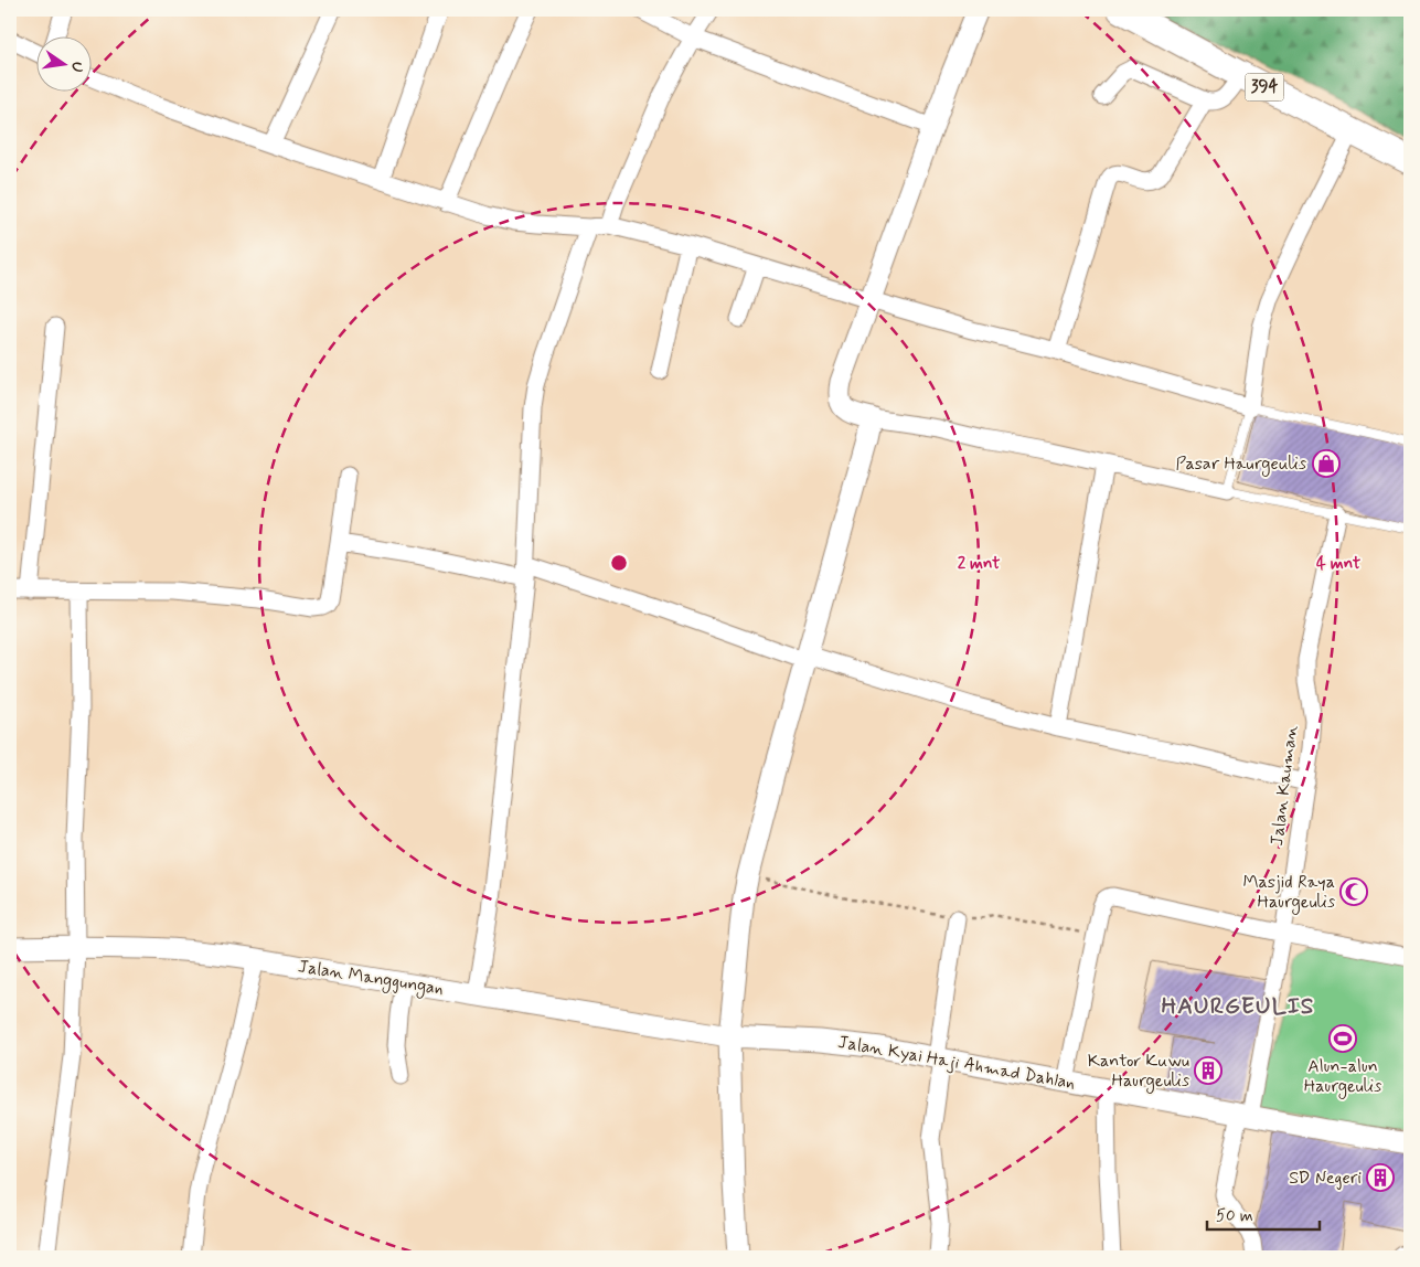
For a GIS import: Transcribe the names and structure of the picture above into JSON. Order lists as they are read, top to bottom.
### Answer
{
  "streets": {
    "main road": ["394"],
    "street": ["Jalan Kauman", "Jalan Manggungan", "Jalan Kyai Haji Ahmad Dahlan"]
  },
  "crossings": [
    ["Jalan Kauman", "Jalan Kyai Haji Ahmad Dahlan"],
    ["Jalan Manggungan", "Jalan Kyai Haji Ahmad Dahlan"]
  ],
  "districts": ["HAURGEULIS"],
  "places": {
    "shop": ["Pasar Haurgeulis"],
    "mosque": ["Masjid Raya Haurgeulis"],
    "sports": ["Alun-alun Haurgeulis"],
    "building": ["Kantor Kuwu Haurgeulis", "SD Negeri"]
  },
  "scale_bar": "50 m",
  "north": "right",
  "rings": ["2 mnt", "4 mnt"]
}
